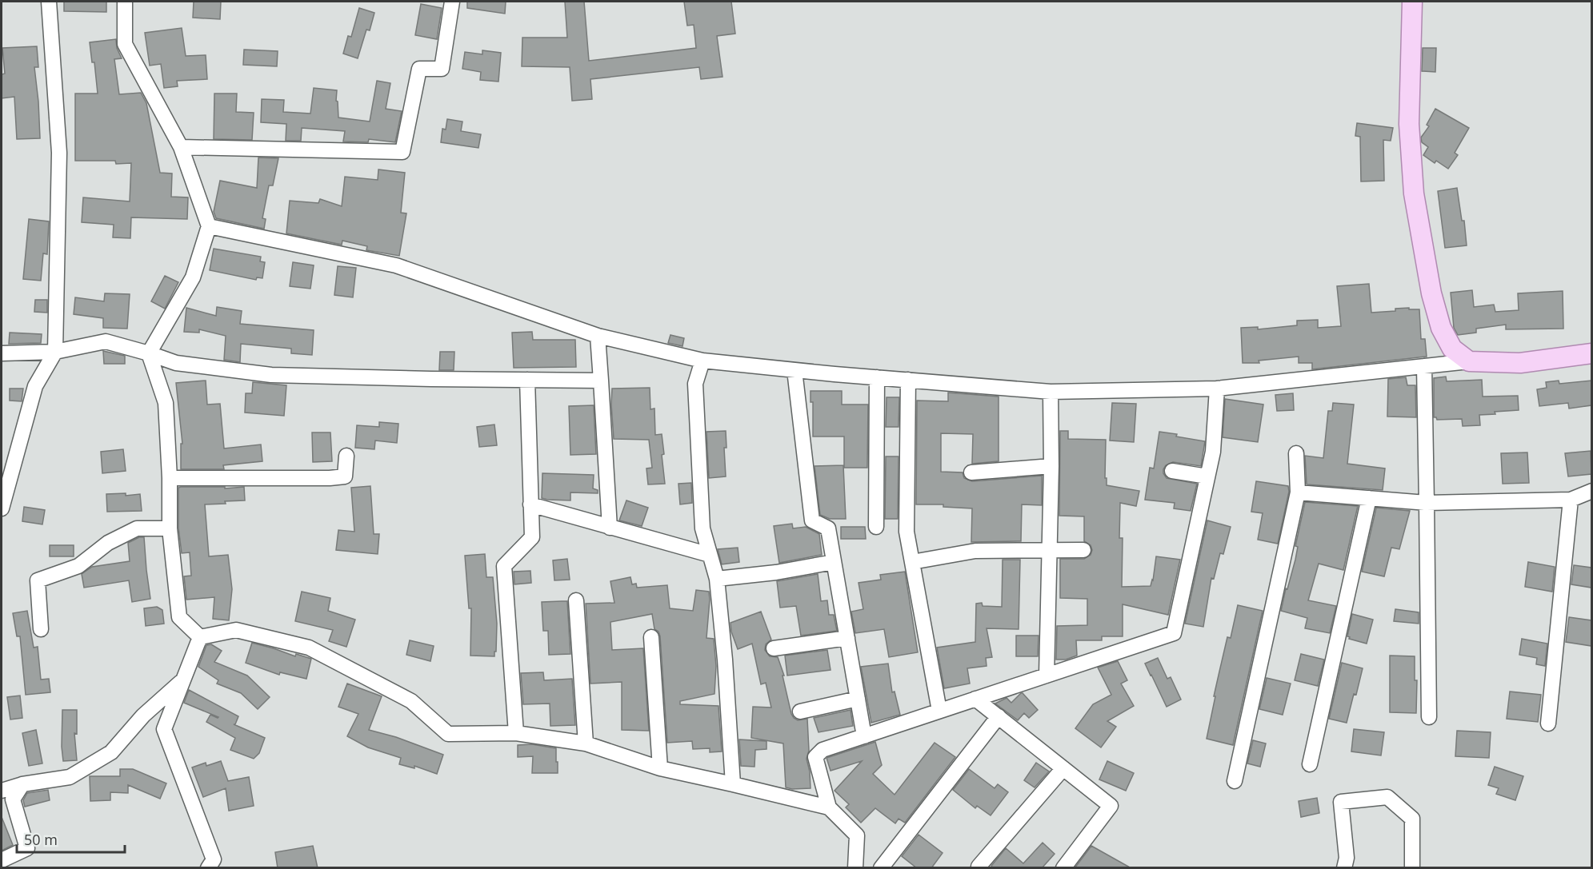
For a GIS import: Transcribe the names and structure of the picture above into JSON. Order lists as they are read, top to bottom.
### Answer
{
  "scale_bar": "50 m"
}
